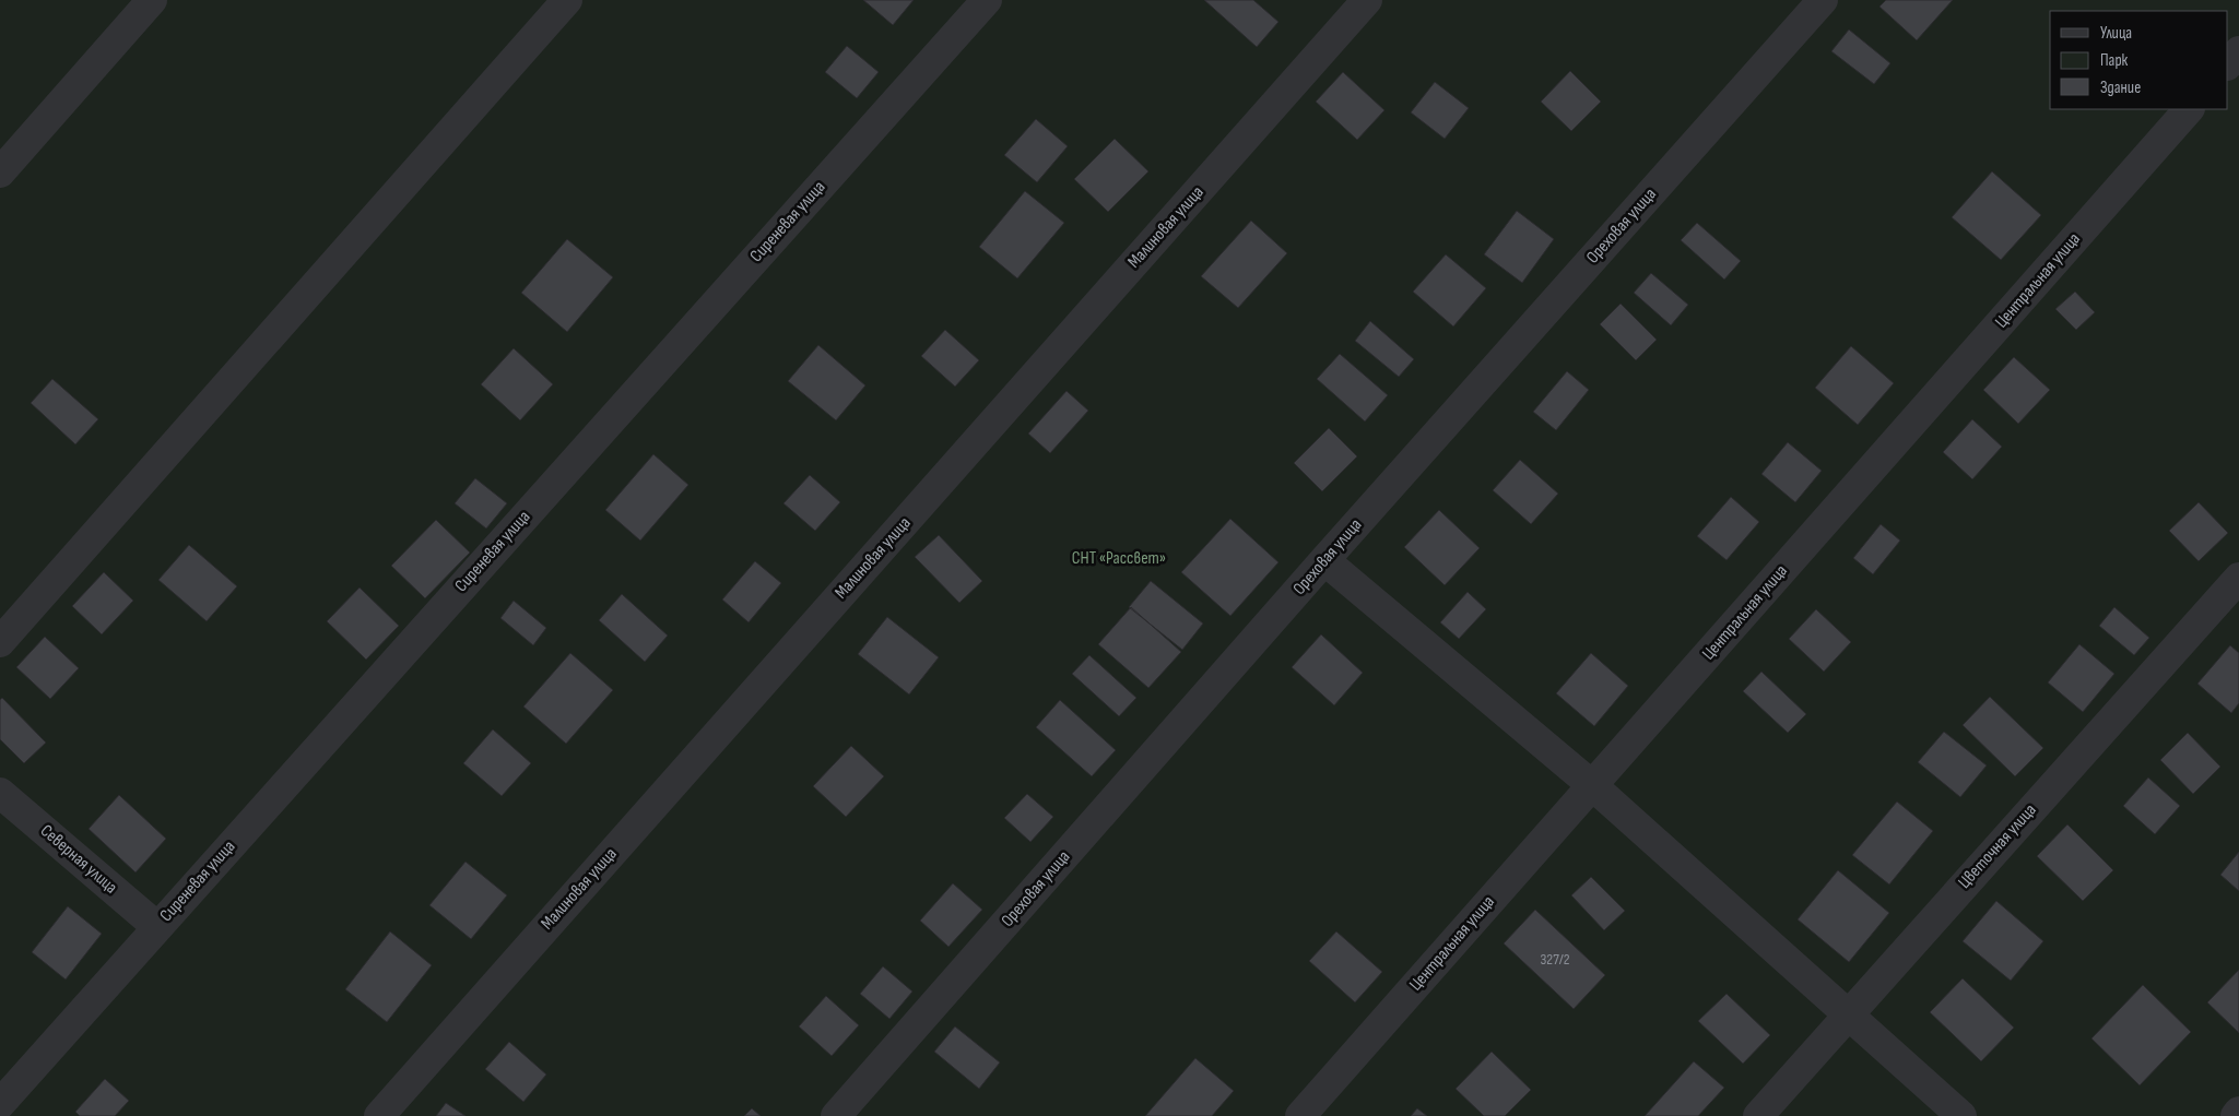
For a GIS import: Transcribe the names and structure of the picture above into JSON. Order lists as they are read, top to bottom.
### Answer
{
  "streets": {
    "street": [
      "Сиреневая улица",
      "Ореховая улица",
      "Малиновая улица",
      "Центральная улица",
      "Цветочная улица",
      "Северная улица"
    ]
  },
  "crossings": [
    ["Сиреневая улица", "Северная улица"]
  ],
  "parks": ["СНТ «Рассвет»"],
  "house_numbers": ["327/2"],
  "legend": ["Улица", "Парк", "Здание"]
}
